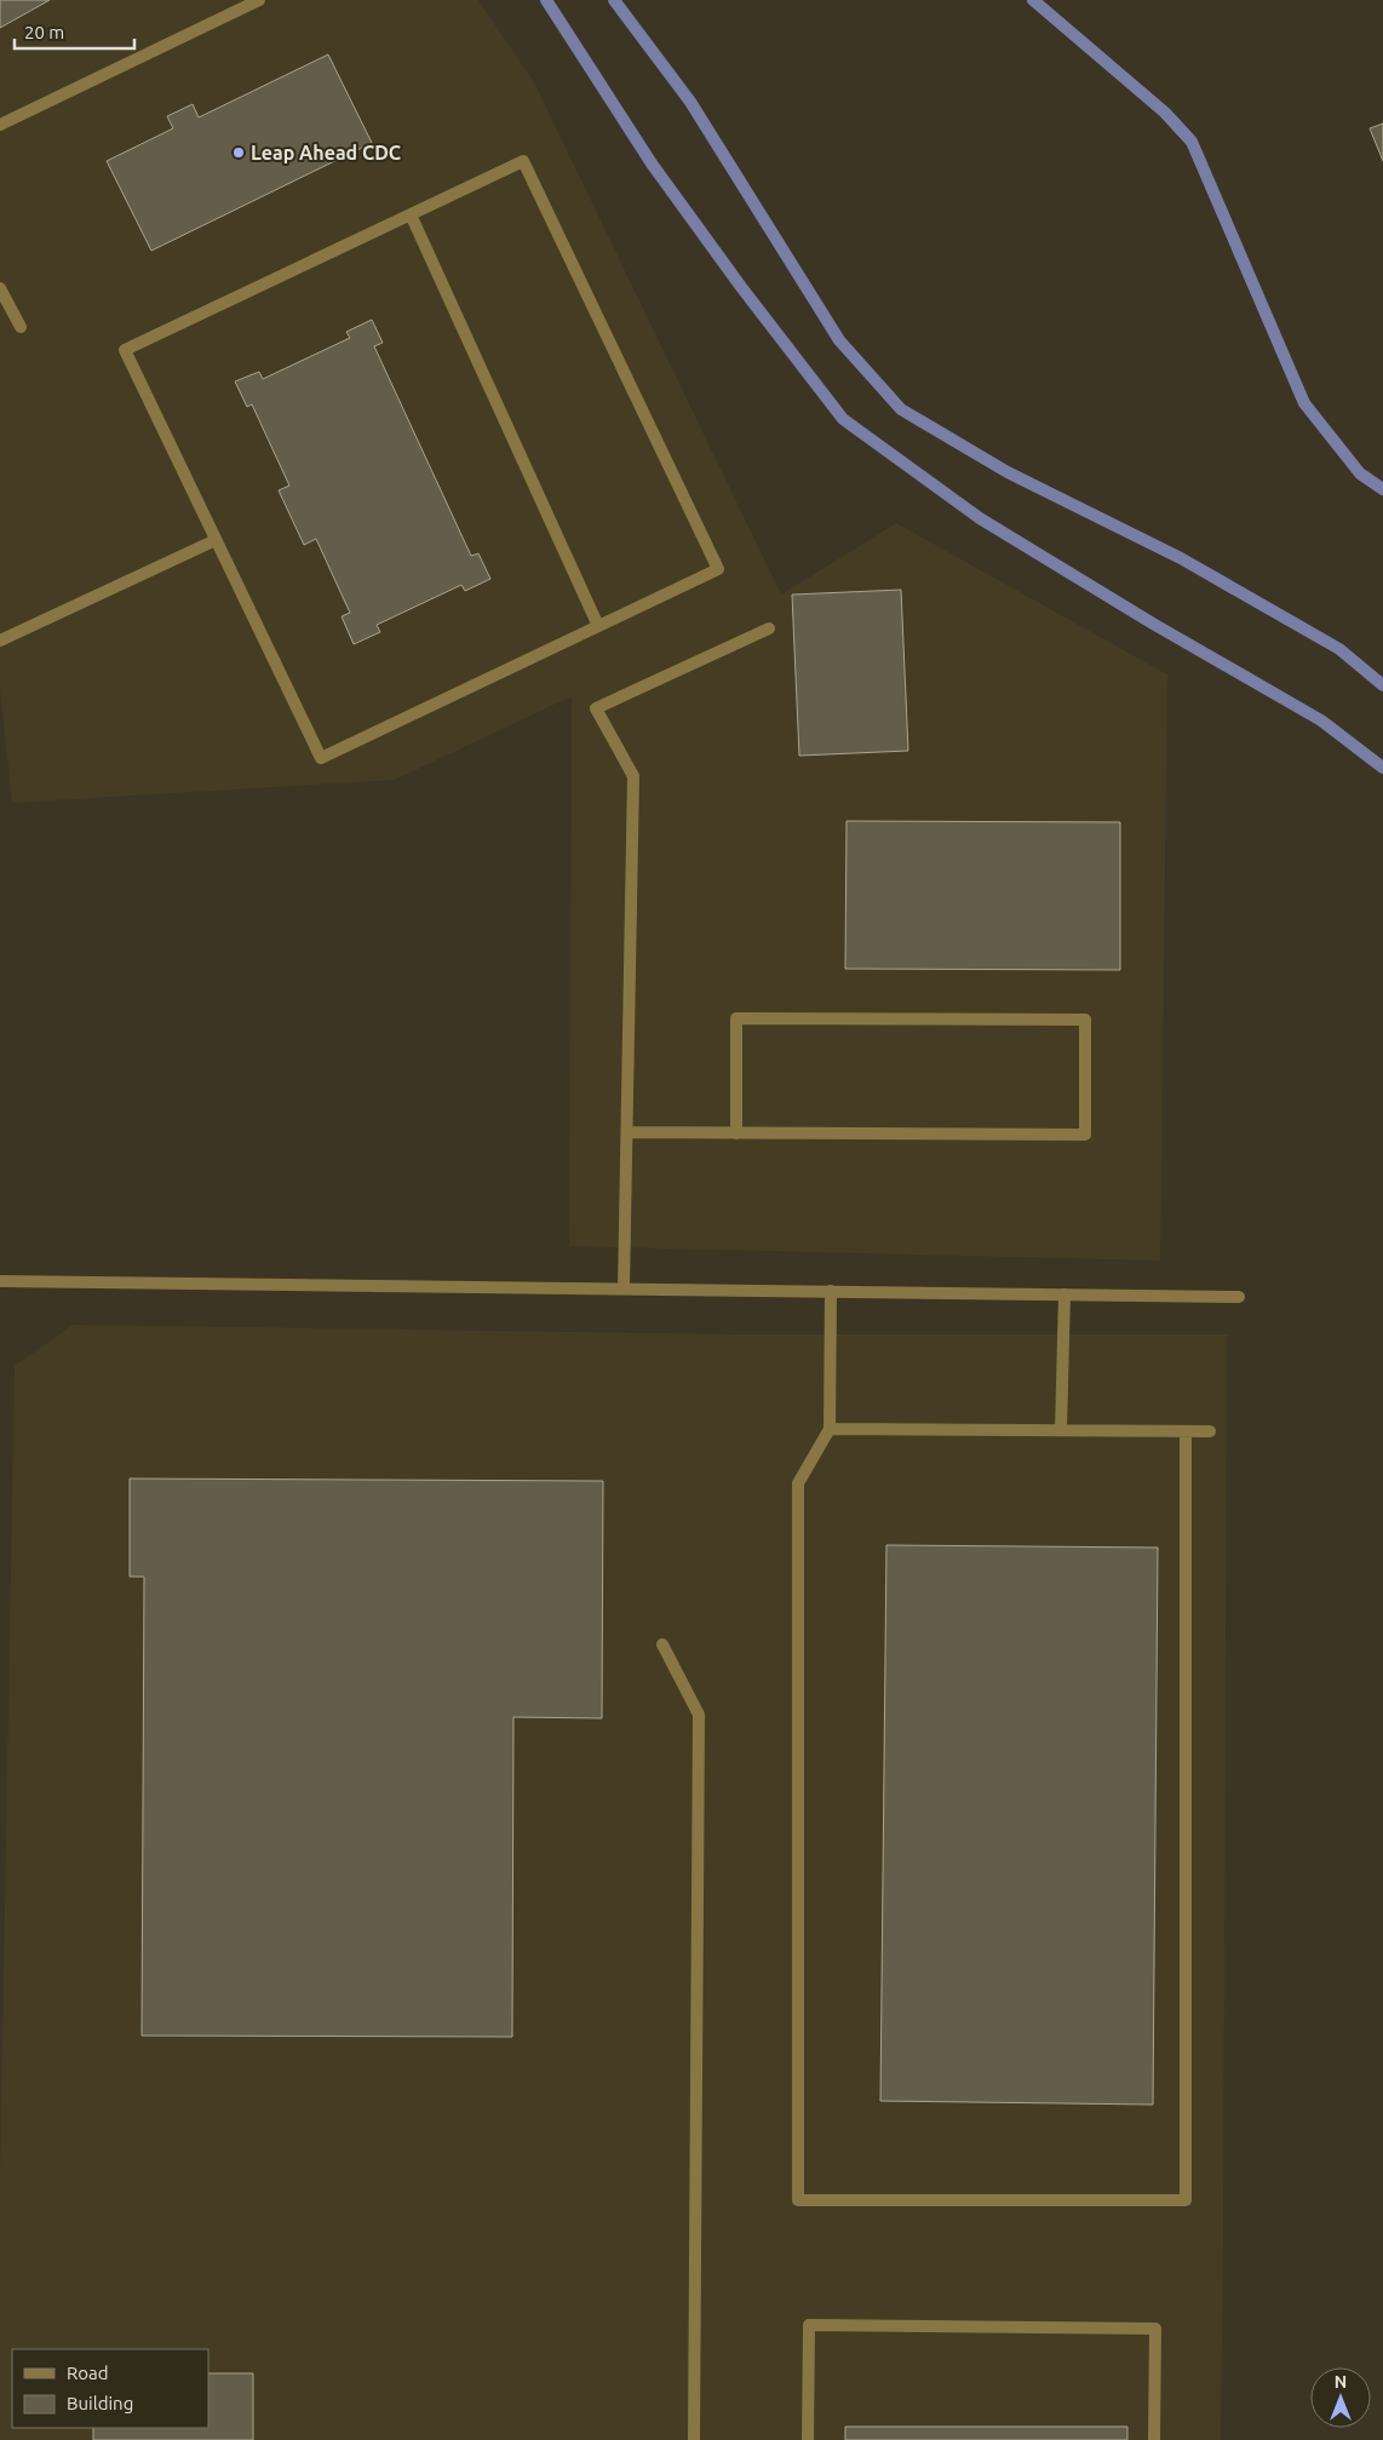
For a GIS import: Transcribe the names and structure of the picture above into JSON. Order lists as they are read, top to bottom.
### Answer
{
  "places": ["Leap Ahead CDC"],
  "legend": ["Road", "Building"],
  "scale_bar": "20 m",
  "north": "top"
}
